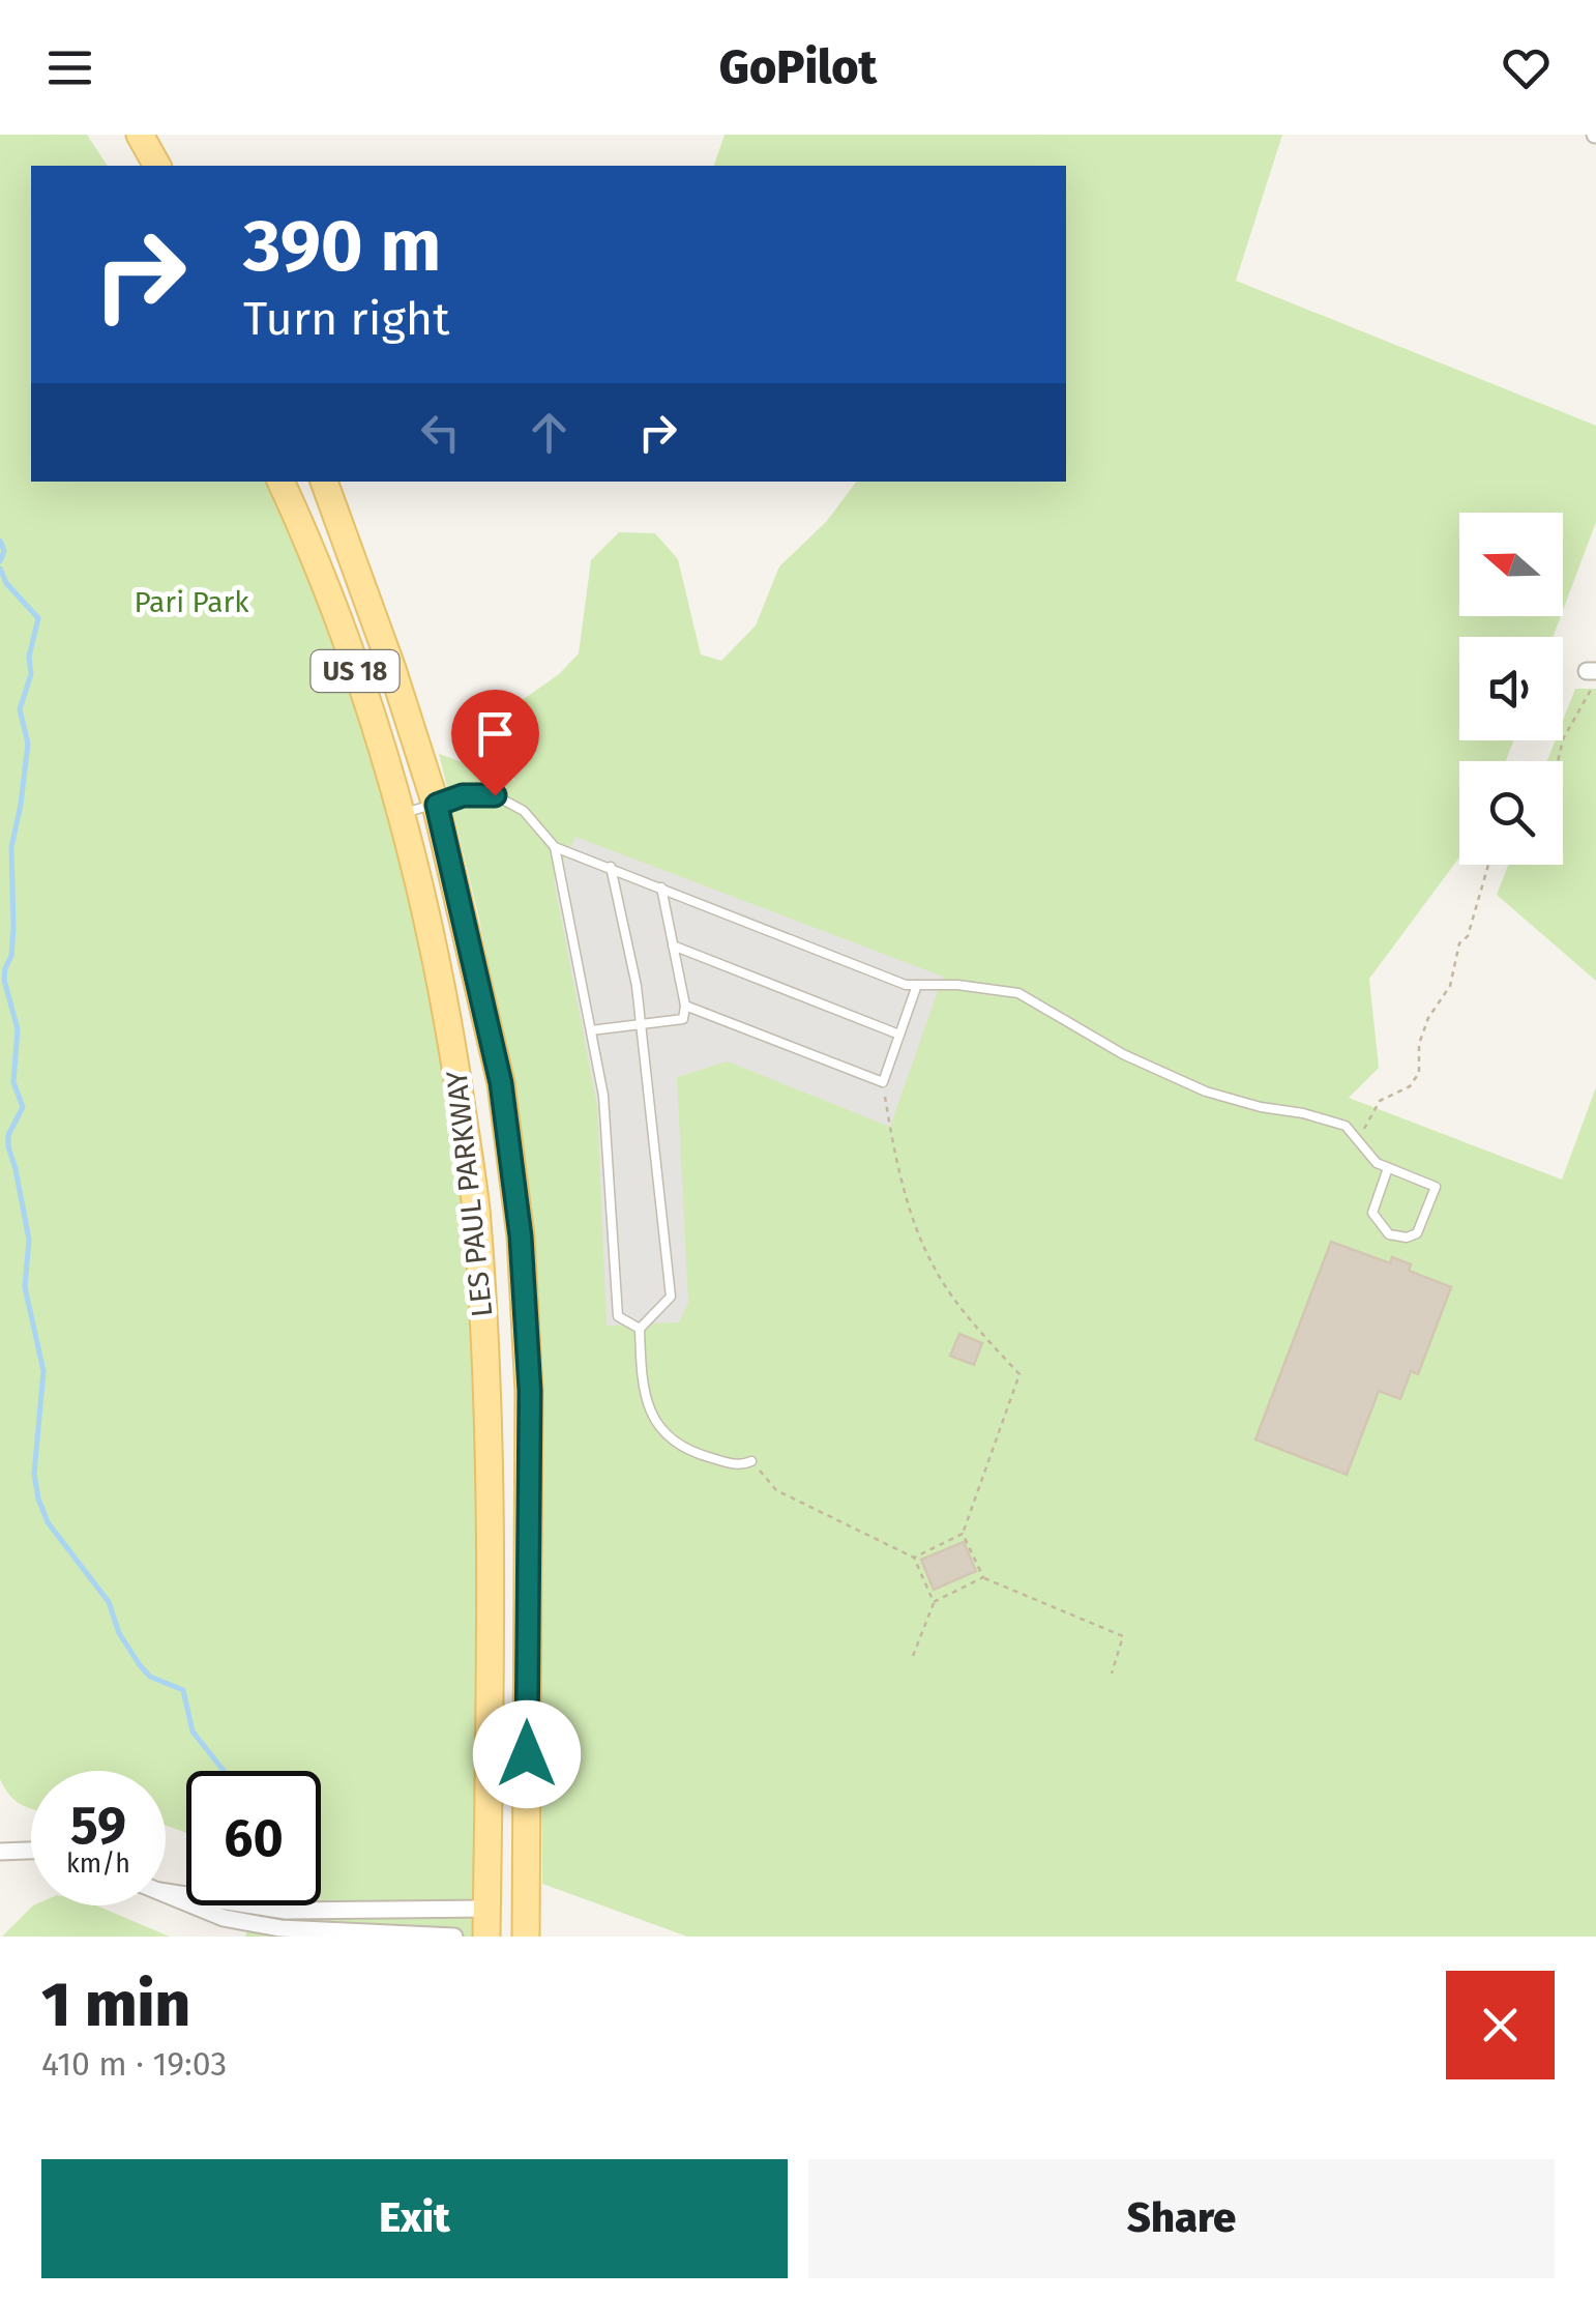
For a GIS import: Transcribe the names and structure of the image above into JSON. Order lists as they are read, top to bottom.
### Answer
{
  "streets": {
    "main road": ["US 18", "LES PAUL PARKWAY"]
  },
  "parks": ["Pari Park"],
  "north": "left",
  "page": {
    "header": "GoPilot",
    "turn": ["390 m", "Turn right"],
    "speed": "59 km/h",
    "limit": "60",
    "heading": ["1 min", "410 m · 19:03"],
    "buttons": ["Exit", "Share"]
  }
}
